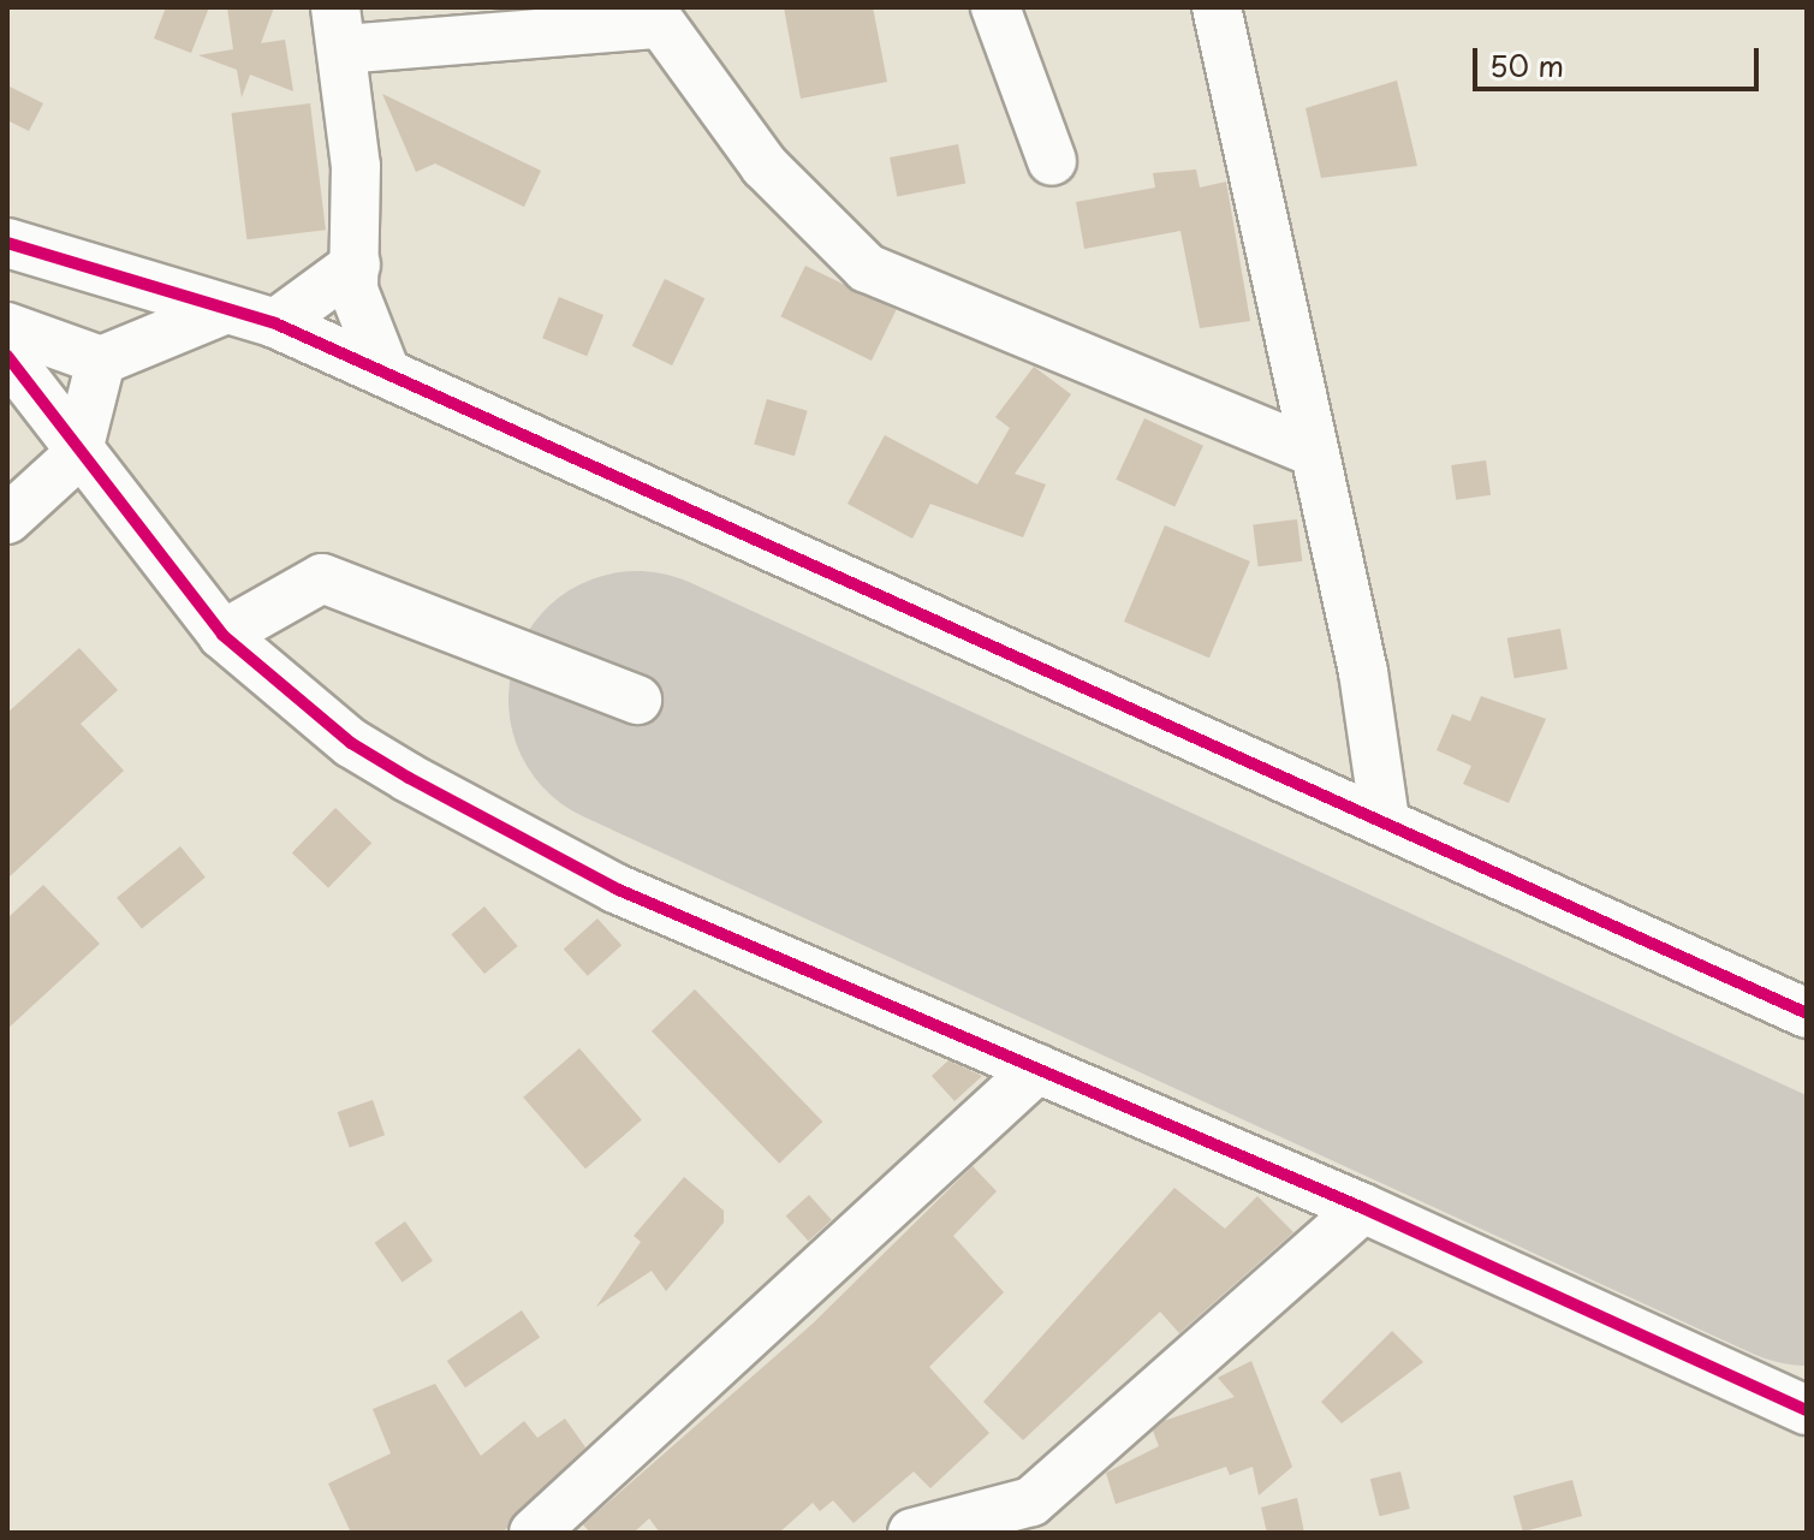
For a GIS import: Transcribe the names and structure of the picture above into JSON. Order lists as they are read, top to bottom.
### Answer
{
  "scale_bar": "50 m"
}
